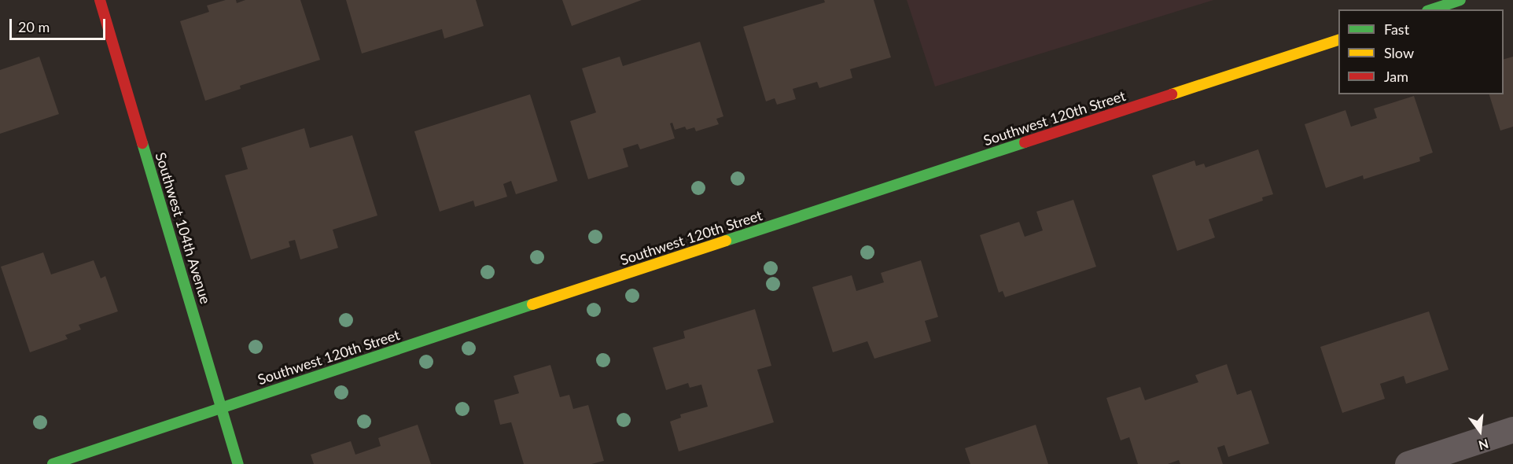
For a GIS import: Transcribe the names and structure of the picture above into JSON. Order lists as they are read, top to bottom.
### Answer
{
  "streets": {
    "street": ["Southwest 120th Street", "Southwest 104th Avenue"]
  },
  "crossings": [
    ["Southwest 120th Street", "Southwest 104th Avenue"]
  ],
  "legend": ["Fast", "Slow", "Jam"],
  "scale_bar": "20 m",
  "north": "bottom"
}
